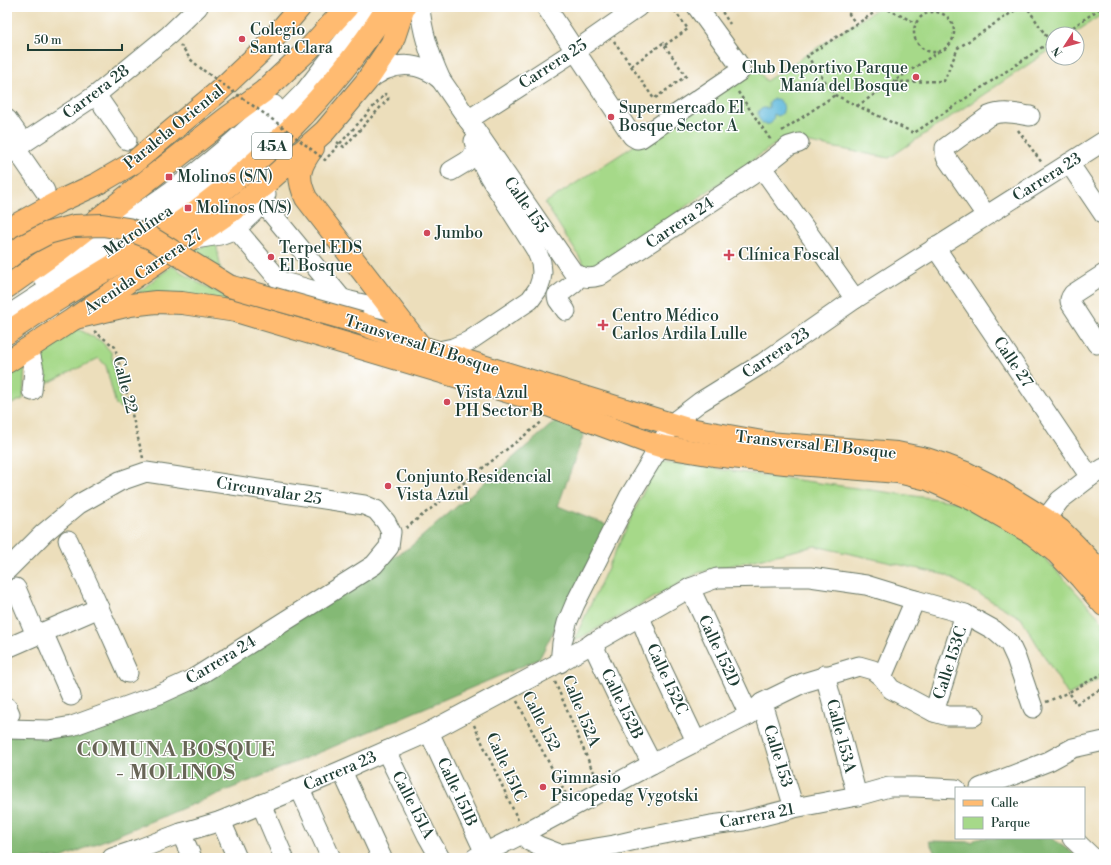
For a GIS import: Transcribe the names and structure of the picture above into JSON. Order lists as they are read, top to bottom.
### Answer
{
  "streets": {
    "main road": [
      "Paralela Oriental",
      "45A",
      "Avenida Carrera 27",
      "Transversal El Bosque"
    ],
    "street": [
      "Carrera 25",
      "Carrera 28",
      "Carrera 23",
      "Calle 155",
      "Carrera 24",
      "Metrolínea",
      "Calle 27",
      "Circunvalar 25",
      "Calle 152D",
      "Calle 153C",
      "Calle 152C",
      "Calle 152B",
      "Calle 153A",
      "Calle 153",
      "Calle 151B",
      "Calle 151A",
      "Carrera 21"
    ],
    "path": [
      "Calle 22",
      "Calle 152A",
      "Calle 152",
      "Calle 151C"
    ]
  },
  "crossings": [
    ["Carrera 25", "Calle 155"],
    ["Carrera 23", "Transversal El Bosque"],
    ["Carrera 23", "Calle 27"],
    ["Carrera 23", "Calle 152D"],
    ["Carrera 23", "Calle 153C"],
    ["Carrera 23", "Calle 152C"],
    ["Carrera 23", "Calle 152B"],
    ["Carrera 23", "Calle 152A"],
    ["Carrera 23", "Calle 152"],
    ["Carrera 23", "Calle 151C"],
    ["Carrera 23", "Calle 151B"],
    ["Carrera 23", "Calle 151A"],
    ["Calle 155", "Carrera 24"],
    ["Calle 155", "Avenida Carrera 27"],
    ["Calle 155", "Transversal El Bosque"],
    ["Carrera 24", "Circunvalar 25"],
    ["Avenida Carrera 27", "Transversal El Bosque"],
    ["Avenida Carrera 27", "Calle 22"],
    ["Transversal El Bosque", "Calle 22"],
    ["Calle 22", "Circunvalar 25"],
    ["Calle 152D", "Calle 153"],
    ["Calle 153A", "Carrera 21"],
    ["Calle 153", "Carrera 21"]
  ],
  "districts": ["COMUNA BOSQUE - MOLINOS"],
  "places": {
    "other": [
      "Colegio Santa Clara",
      "Club Deportivo Parque Manía del Bosque",
      "Supermercado El Bosque Sector A",
      "Jumbo",
      "Terpel EDS El Bosque",
      "Vista Azul PH Sector B",
      "Conjunto Residencial Vista Azul",
      "Gimnasio Psicopedag Vygotski"
    ],
    "transit": ["Molinos (S/N)", "Molinos (N/S)"],
    "health": ["Clínica Foscal", "Centro Médico Carlos Ardila Lulle"]
  },
  "legend": ["Calle", "Parque"],
  "scale_bar": "50 m",
  "north": "bottom left"
}
